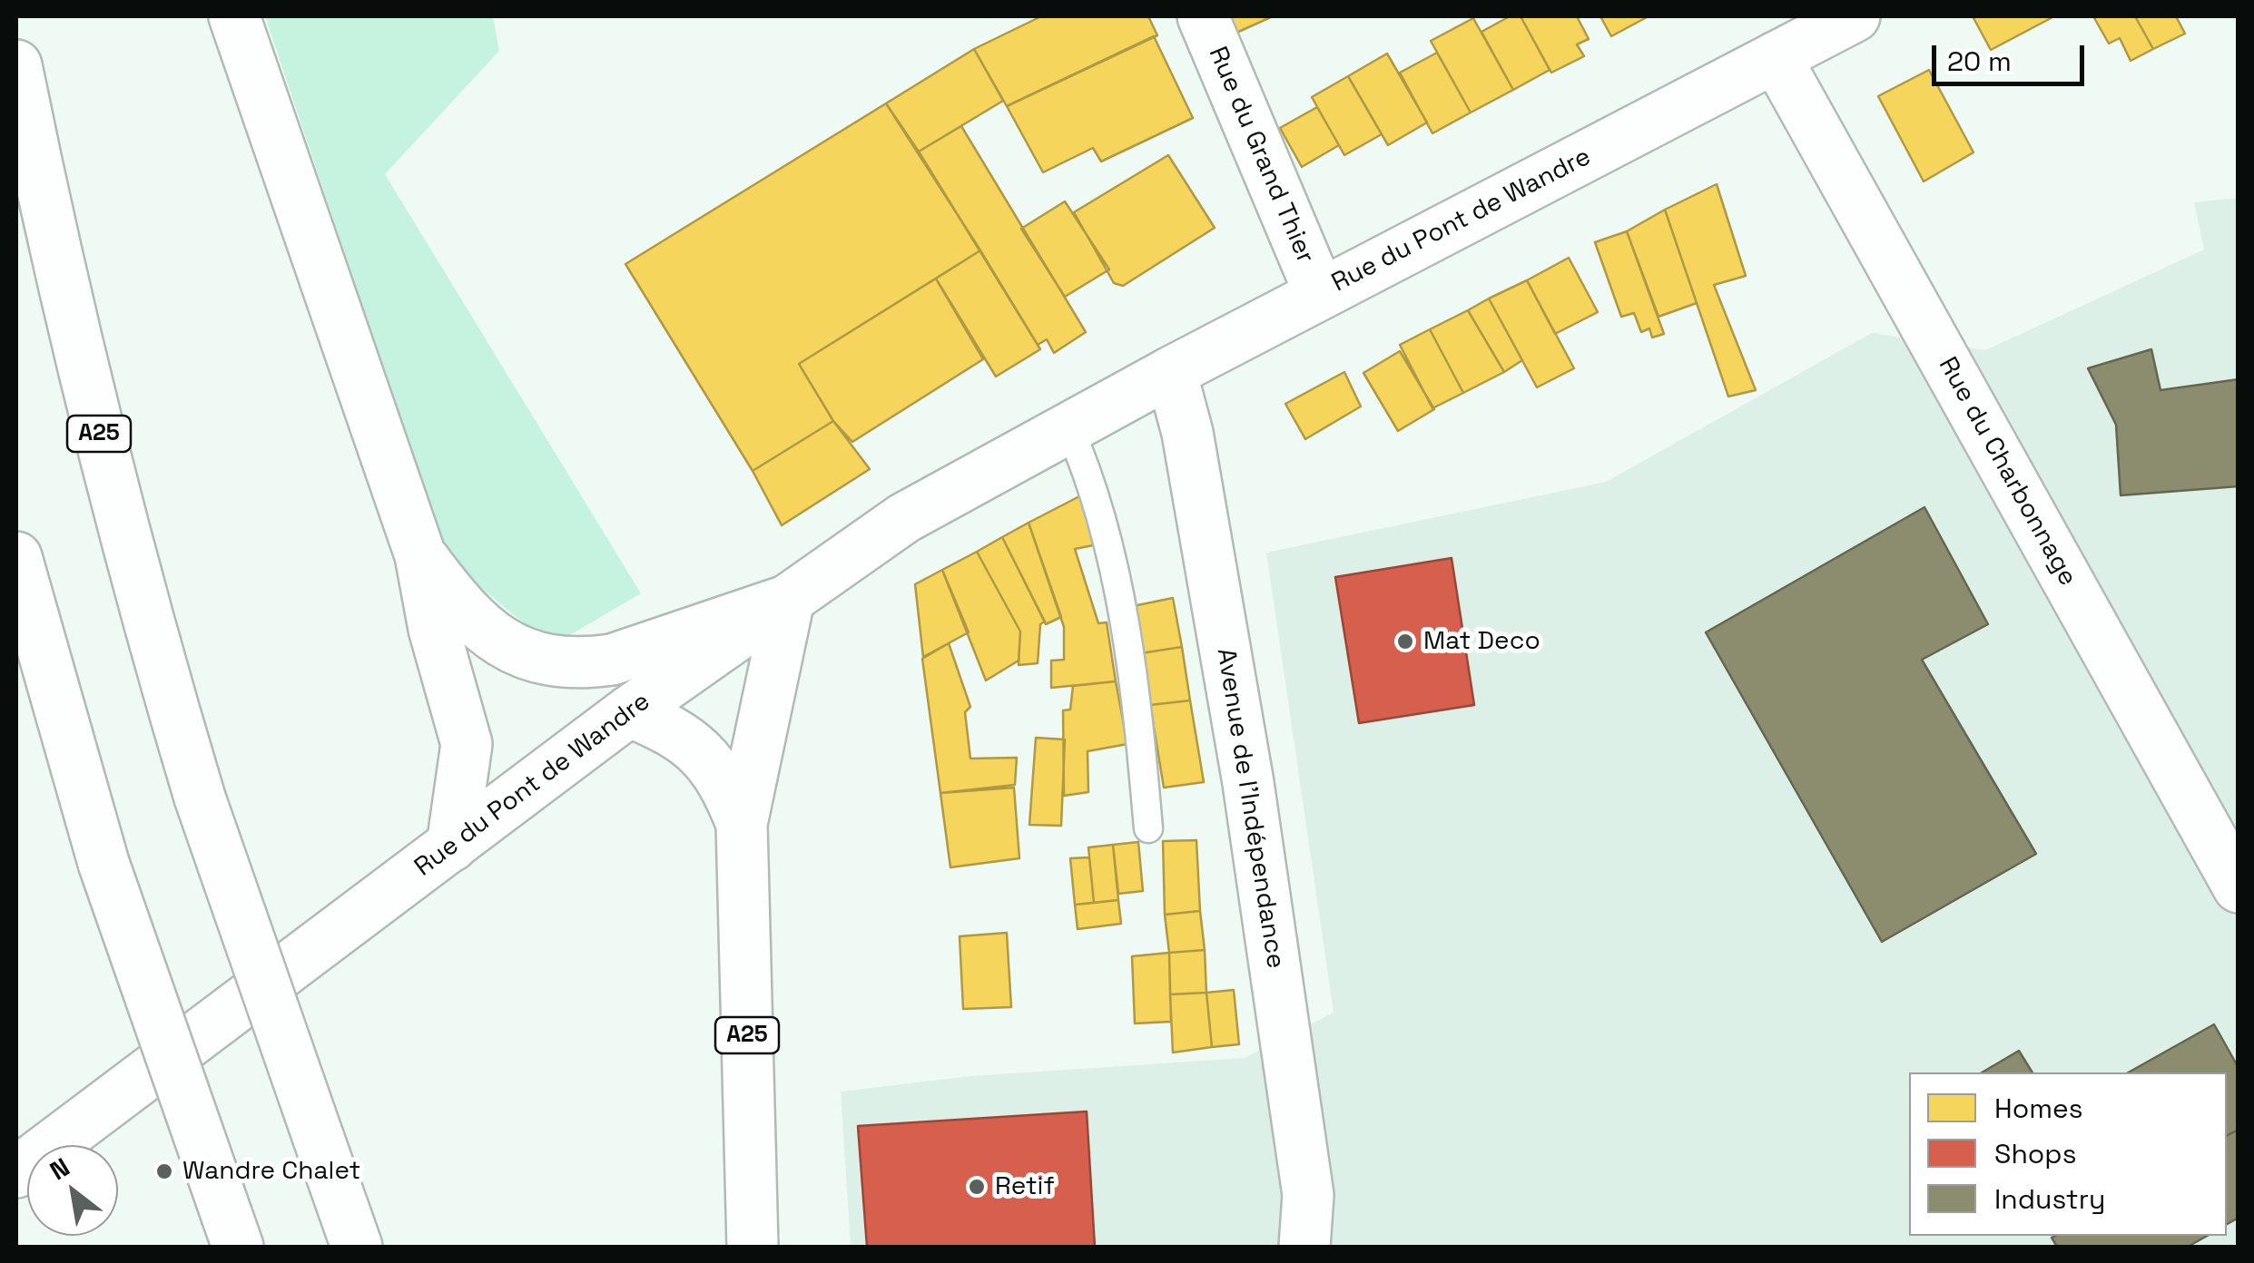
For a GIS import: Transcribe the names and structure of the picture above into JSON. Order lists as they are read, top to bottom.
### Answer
{
  "streets": {
    "main road": [
      "Rue du Grand Thier",
      "Rue du Pont de Wandre",
      "A25",
      "Rue du Charbonnage",
      "Avenue de l'Indépendance"
    ]
  },
  "crossings": [
    ["Rue du Grand Thier", "Rue du Pont de Wandre"],
    ["Rue du Pont de Wandre", "A25"],
    ["Rue du Pont de Wandre", "Rue du Charbonnage"],
    ["Rue du Pont de Wandre", "Avenue de l'Indépendance"]
  ],
  "places": ["Mat Deco", "Wandre Chalet", "Retif"],
  "legend": ["Homes", "Shops", "Industry"],
  "scale_bar": "20 m",
  "north": "top left"
}
